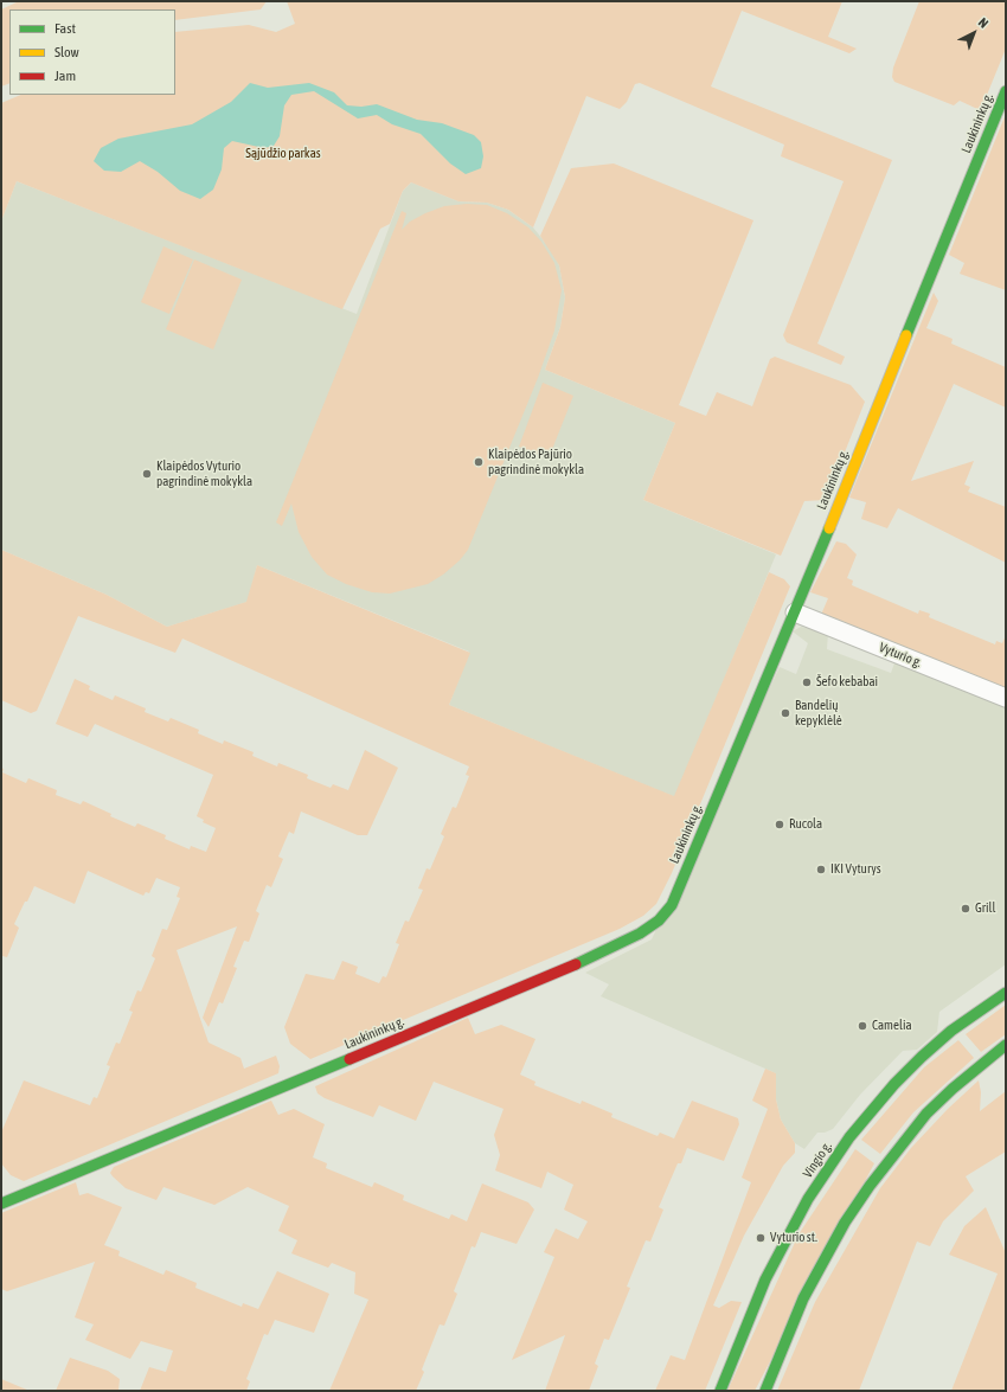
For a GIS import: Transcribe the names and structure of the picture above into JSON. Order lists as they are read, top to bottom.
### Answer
{
  "streets": {
    "street": ["Laukininkų g.", "Vyturio g.", "Vingio g."]
  },
  "crossings": [
    ["Laukininkų g.", "Vyturio g."]
  ],
  "parks": ["Sąjūdžio parkas"],
  "places": [
    "Klaipėdos Pajūrio pagrindinė mokykla",
    "Klaipėdos Vyturio pagrindinė mokykla",
    "Šefo kebabai",
    "Bandelių kepyklėlė",
    "Rucola",
    "IKI Vyturys",
    "Grill",
    "Camelia",
    "Vyturio st."
  ],
  "legend": ["Fast", "Slow", "Jam"],
  "north": "top right"
}
